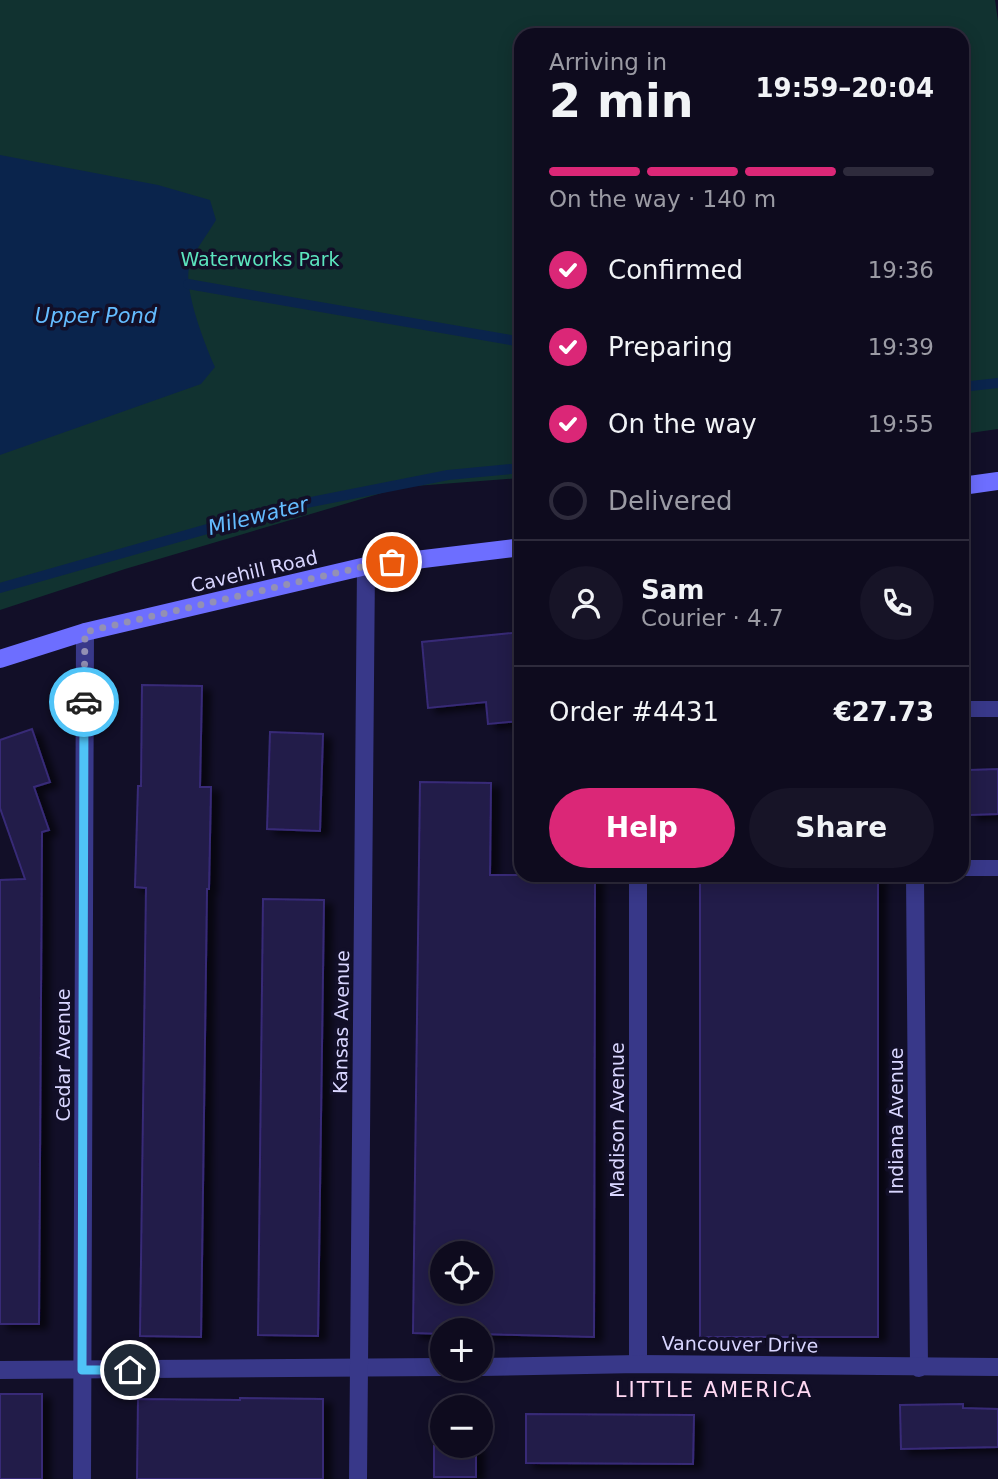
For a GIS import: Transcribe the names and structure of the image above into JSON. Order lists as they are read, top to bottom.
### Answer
{
  "streets": {
    "main road": ["Cavehill Road"],
    "street": [
      "Kansas Avenue",
      "Cedar Avenue",
      "Madison Avenue",
      "Indiana Avenue",
      "Vancouver Drive"
    ]
  },
  "crossings": [
    ["Cavehill Road", "Kansas Avenue"],
    ["Cavehill Road", "Cedar Avenue"],
    ["Madison Avenue", "Vancouver Drive"],
    ["Indiana Avenue", "Vancouver Drive"]
  ],
  "districts": ["LITTLE AMERICA"],
  "water": ["Upper Pond", "Milewater"],
  "parks": ["Waterworks Park"],
  "page": {
    "heading": ["2 min", "Arriving in", "19:59–20:04"],
    "panel": [
      "Sam",
      "Courier · 4.7",
      "Order #4431",
      "€27.73"
    ],
    "bar": "On the way · 140 m",
    "list": [
      ["Confirmed", "19:36"],
      ["Preparing", "19:39"],
      ["On the way", "19:55"],
      "Delivered"
    ],
    "buttons": ["Help", "Share"],
    "map_buttons": ["+", "−"]
  }
}
